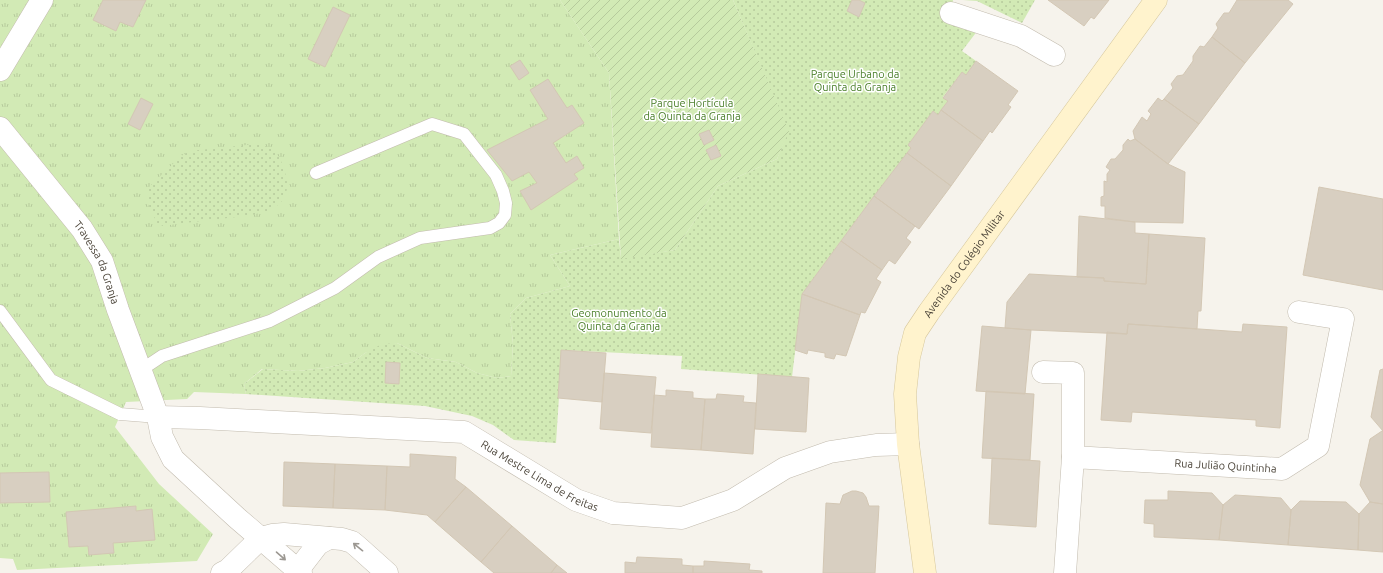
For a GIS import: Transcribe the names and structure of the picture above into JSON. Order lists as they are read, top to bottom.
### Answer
{
  "streets": {
    "street": [
      "Travessa da Granja",
      "Avenida do Colégio Militar",
      "Rua Julião Quintinha",
      "Rua Mestre Lima de Freitas"
    ]
  },
  "crossings": [
    ["Travessa da Granja", "Rua Mestre Lima de Freitas"],
    ["Avenida do Colégio Militar", "Rua Mestre Lima de Freitas"]
  ],
  "parks": ["Parque Urbano da Quinta da Granja", "Parque Hortícula da Quinta da Granja", "Geomonumento da Quinta da Granja"]
}
